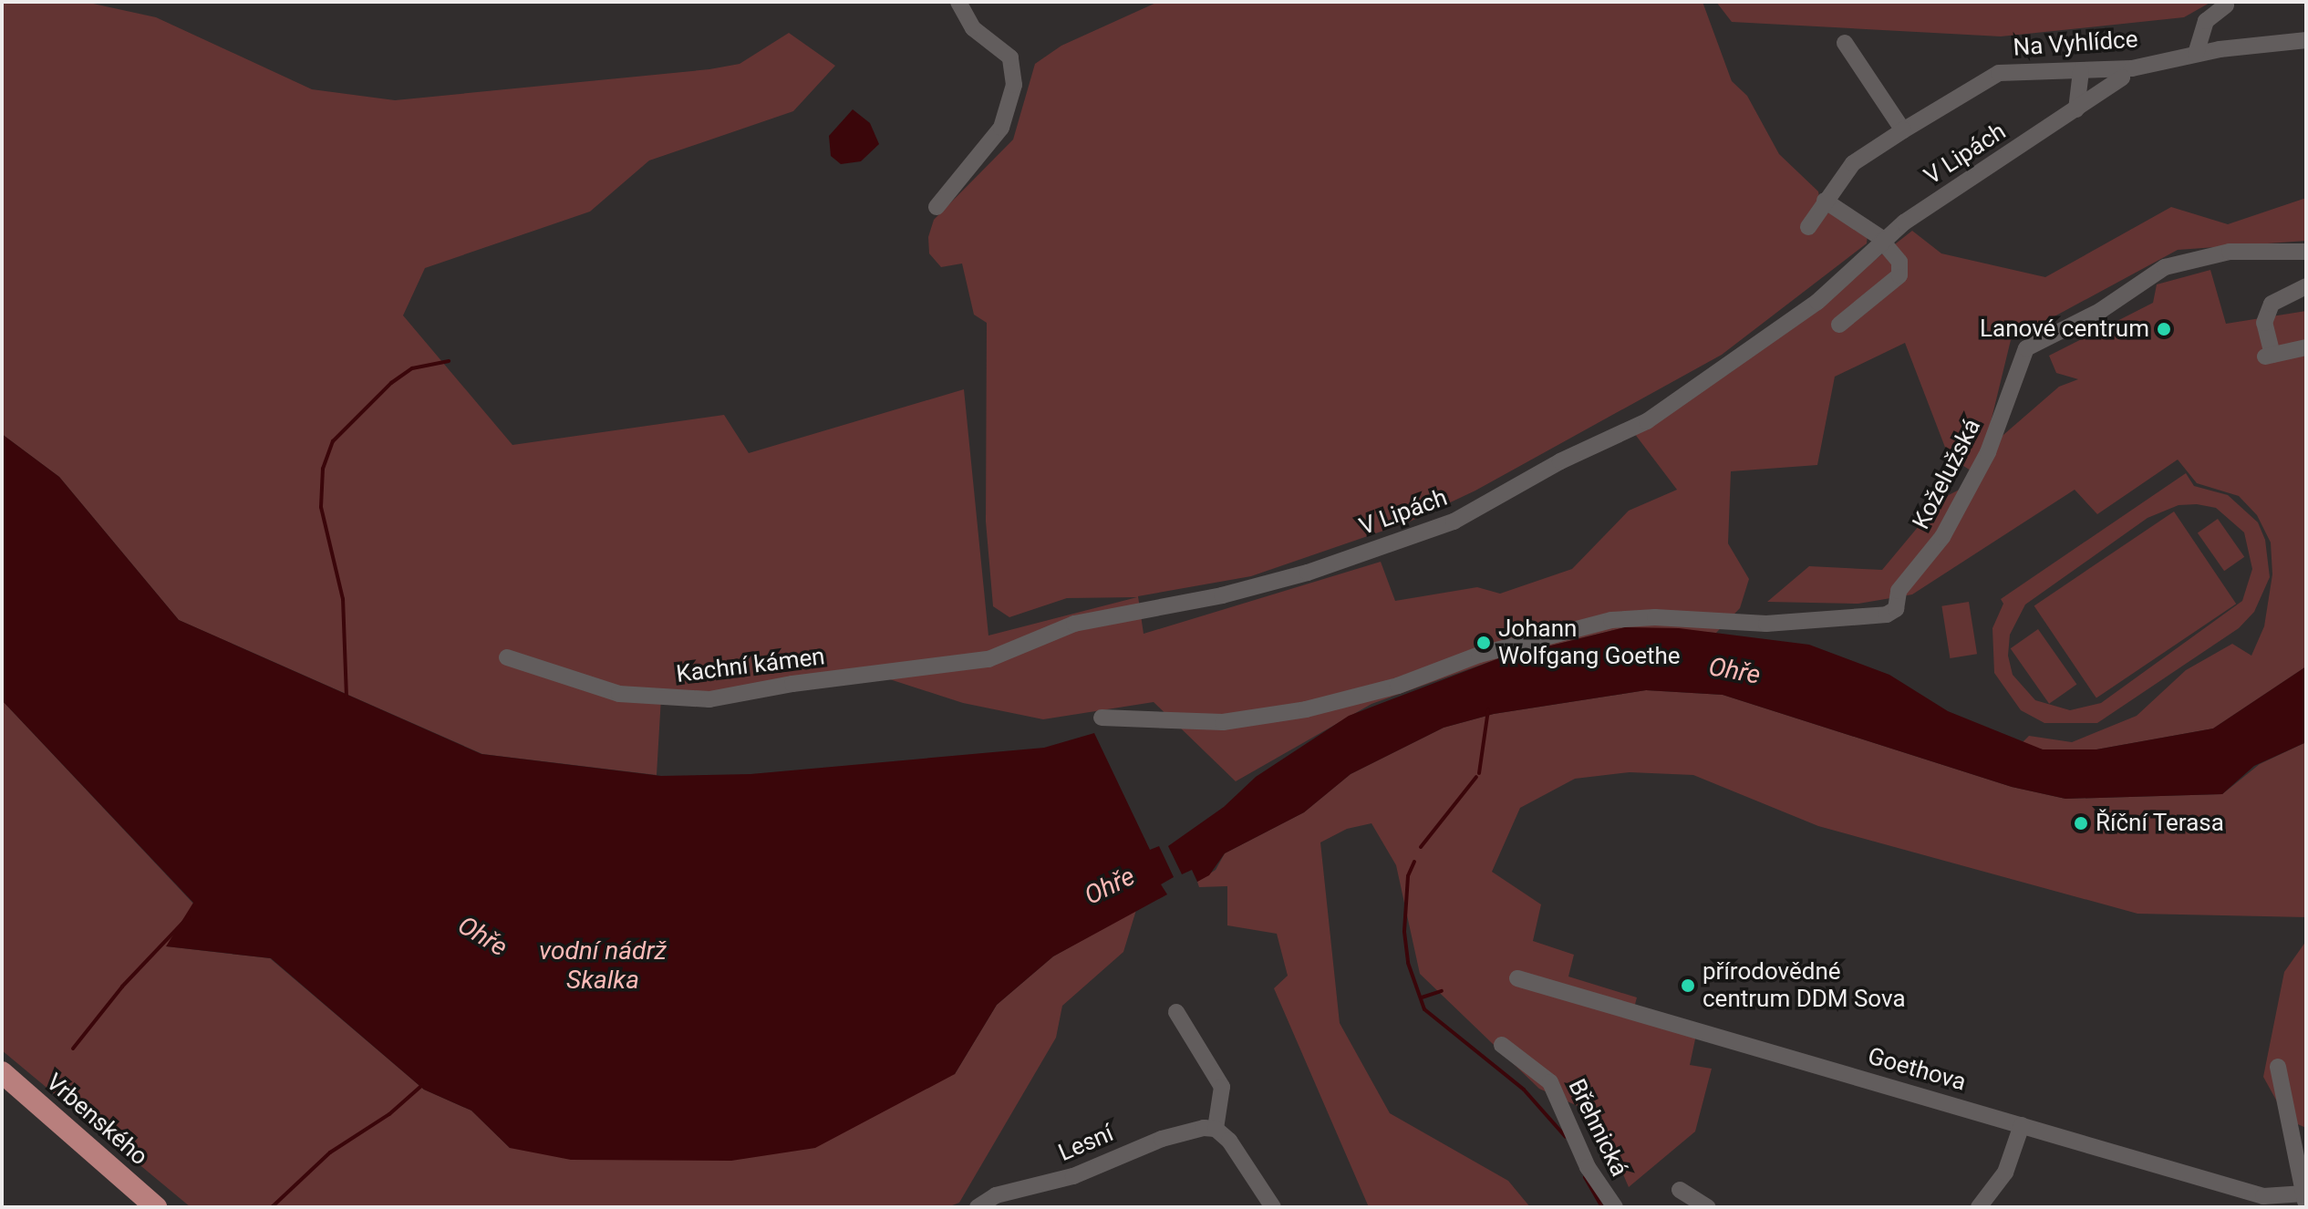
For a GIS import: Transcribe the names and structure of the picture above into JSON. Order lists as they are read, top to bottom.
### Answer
{
  "streets": {
    "main road": ["Vrbenského"],
    "street": [
      "Na Vyhlídce",
      "V Lipách",
      "Koželužská",
      "Kachní kámen",
      "Goethova",
      "Břehnická",
      "Lesní"
    ]
  },
  "crossings": [
    ["V Lipách", "Kachní kámen"]
  ],
  "water": ["Ohře", "vodní nádrž Skalka"],
  "places": [
    "Lanové centrum",
    "Johann Wolfgang Goethe",
    "Říční Terasa",
    "přírodovědné centrum DDM Sova"
  ]
}
